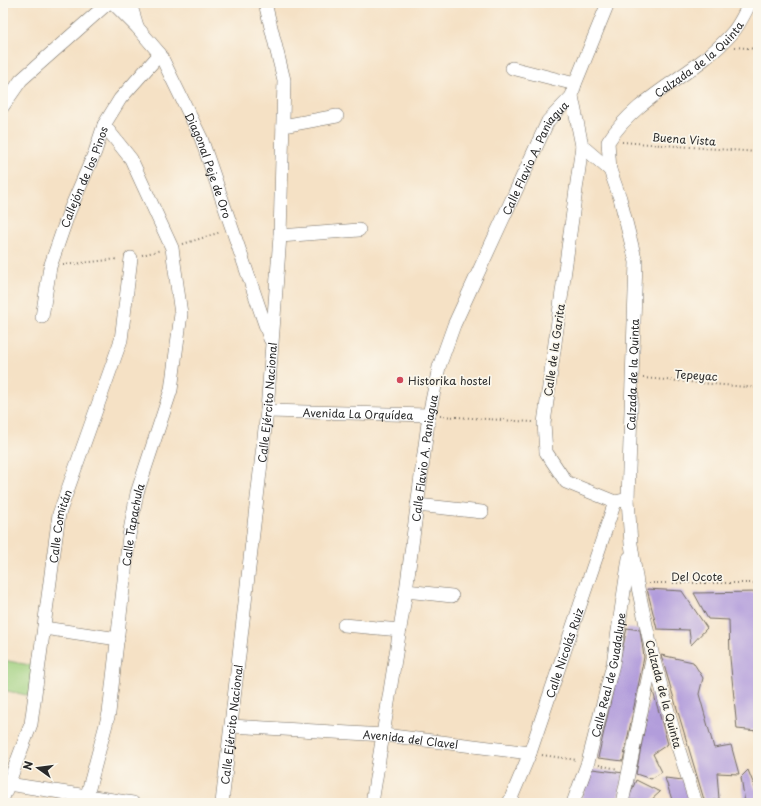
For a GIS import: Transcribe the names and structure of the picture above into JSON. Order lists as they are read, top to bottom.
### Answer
{
  "streets": {
    "street": [
      "Calzada de la Quinta",
      "Calle Flavio A. Paniagua",
      "Diagonal Peje de Oro",
      "Callejón de los Pinos",
      "Calle de la Garita",
      "Calle Ejército Nacional",
      "Avenida La Orquídea",
      "Calle Tapachula",
      "Calle Comitán",
      "Calle Nicolás Ruiz",
      "Calle Real de Guadalupe",
      "Avenida del Clavel"
    ],
    "path": ["Buena Vista", "Tepeyac", "Del Ocote"]
  },
  "crossings": [
    ["Calzada de la Quinta", "Buena Vista"],
    ["Calzada de la Quinta", "Tepeyac"],
    ["Calzada de la Quinta", "Del Ocote"],
    ["Calzada de la Quinta", "Calle Real de Guadalupe"],
    ["Calle Flavio A. Paniagua", "Calle de la Garita"],
    ["Calle Flavio A. Paniagua", "Avenida La Orquídea"],
    ["Calle Flavio A. Paniagua", "Avenida del Clavel"],
    ["Diagonal Peje de Oro", "Callejón de los Pinos"],
    ["Diagonal Peje de Oro", "Calle Ejército Nacional"],
    ["Callejón de los Pinos", "Calle Tapachula"],
    ["Calle de la Garita", "Avenida La Orquídea"],
    ["Calle de la Garita", "Calle Nicolás Ruiz"],
    ["Calle Ejército Nacional", "Avenida La Orquídea"],
    ["Calle Ejército Nacional", "Avenida del Clavel"],
    ["Calle Nicolás Ruiz", "Avenida del Clavel"]
  ],
  "places": ["Historika hostel"],
  "north": "left"
}
